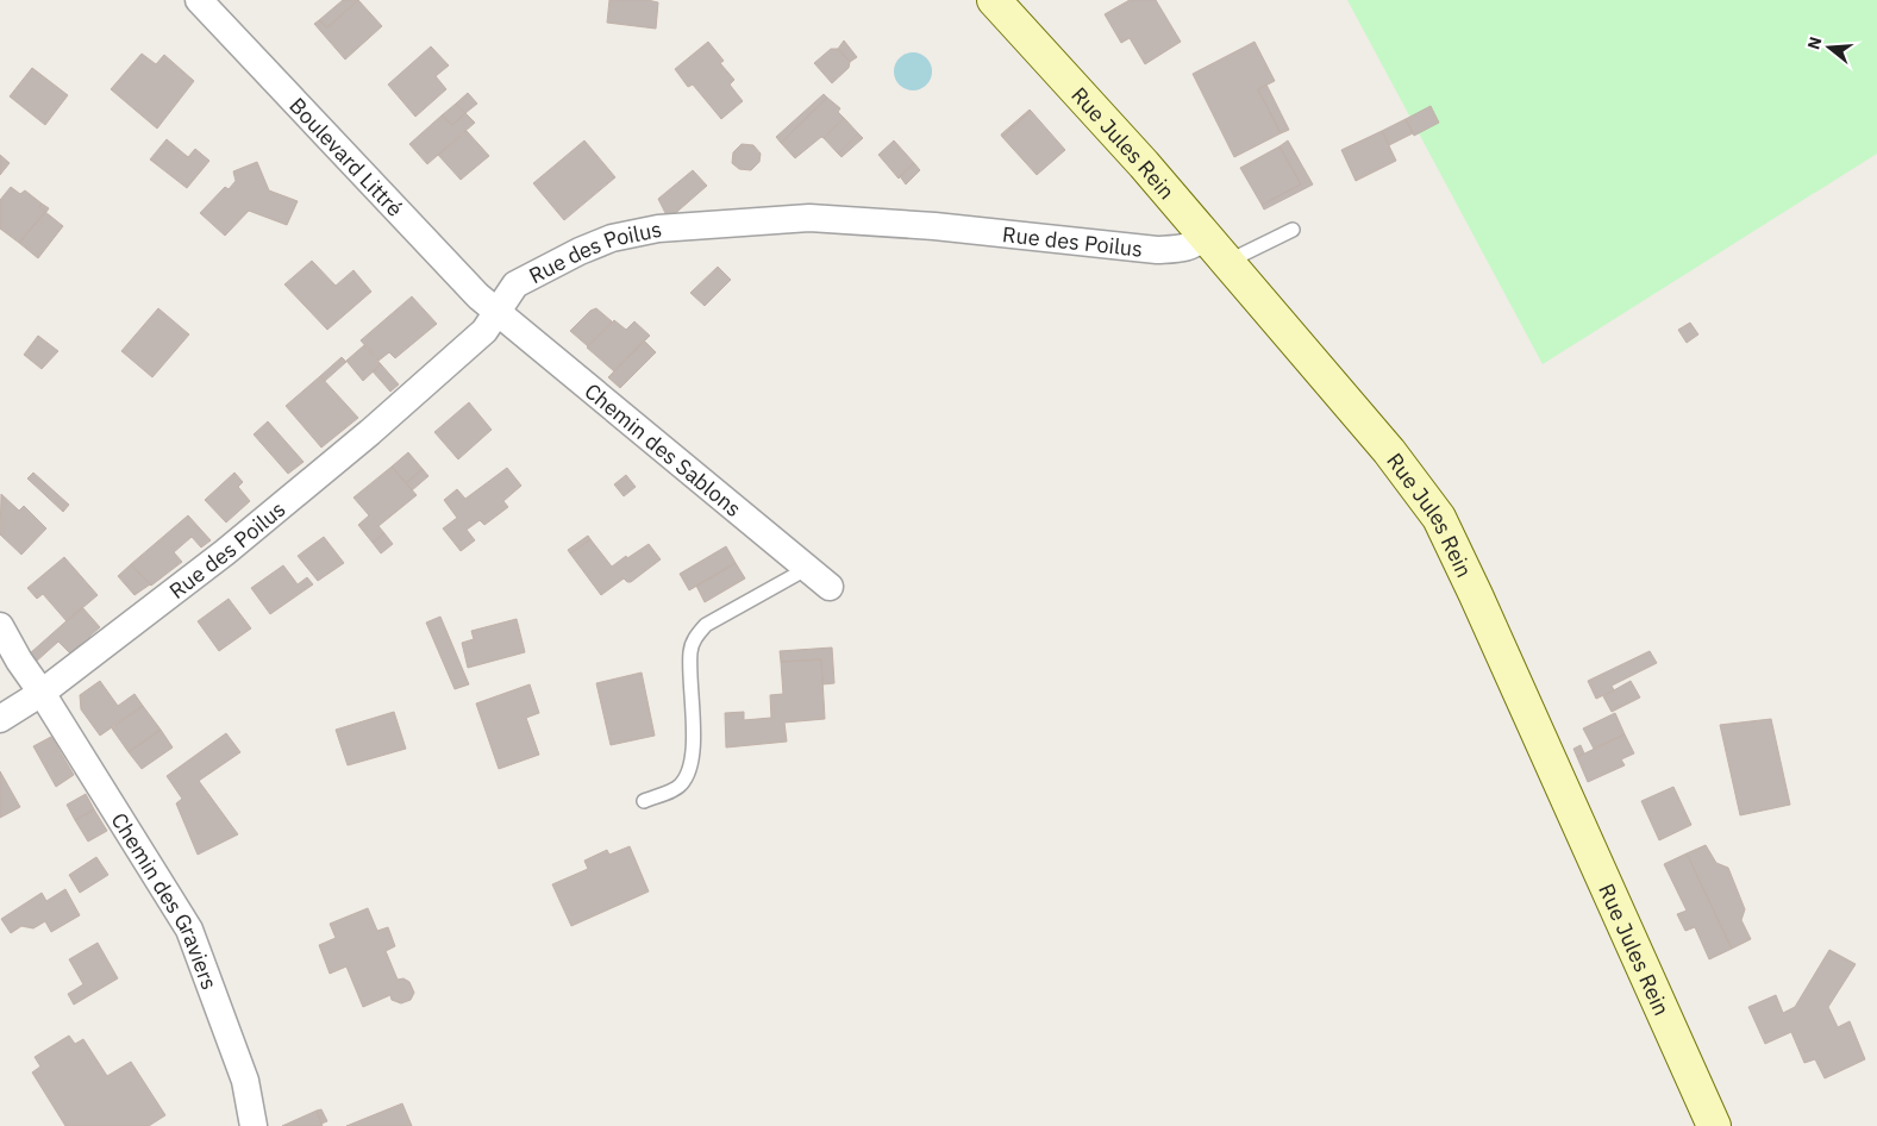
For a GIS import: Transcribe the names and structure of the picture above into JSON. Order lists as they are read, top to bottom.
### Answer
{
  "streets": {
    "main road": ["Rue Jules Rein"],
    "street": [
      "Boulevard Littré",
      "Rue des Poilus",
      "Chemin des Sablons",
      "Chemin des Graviers"
    ]
  },
  "crossings": [
    ["Rue Jules Rein", "Rue des Poilus"],
    ["Boulevard Littré", "Rue des Poilus"],
    ["Boulevard Littré", "Chemin des Sablons"],
    ["Rue des Poilus", "Chemin des Sablons"],
    ["Rue des Poilus", "Chemin des Graviers"]
  ],
  "north": "left"
}
